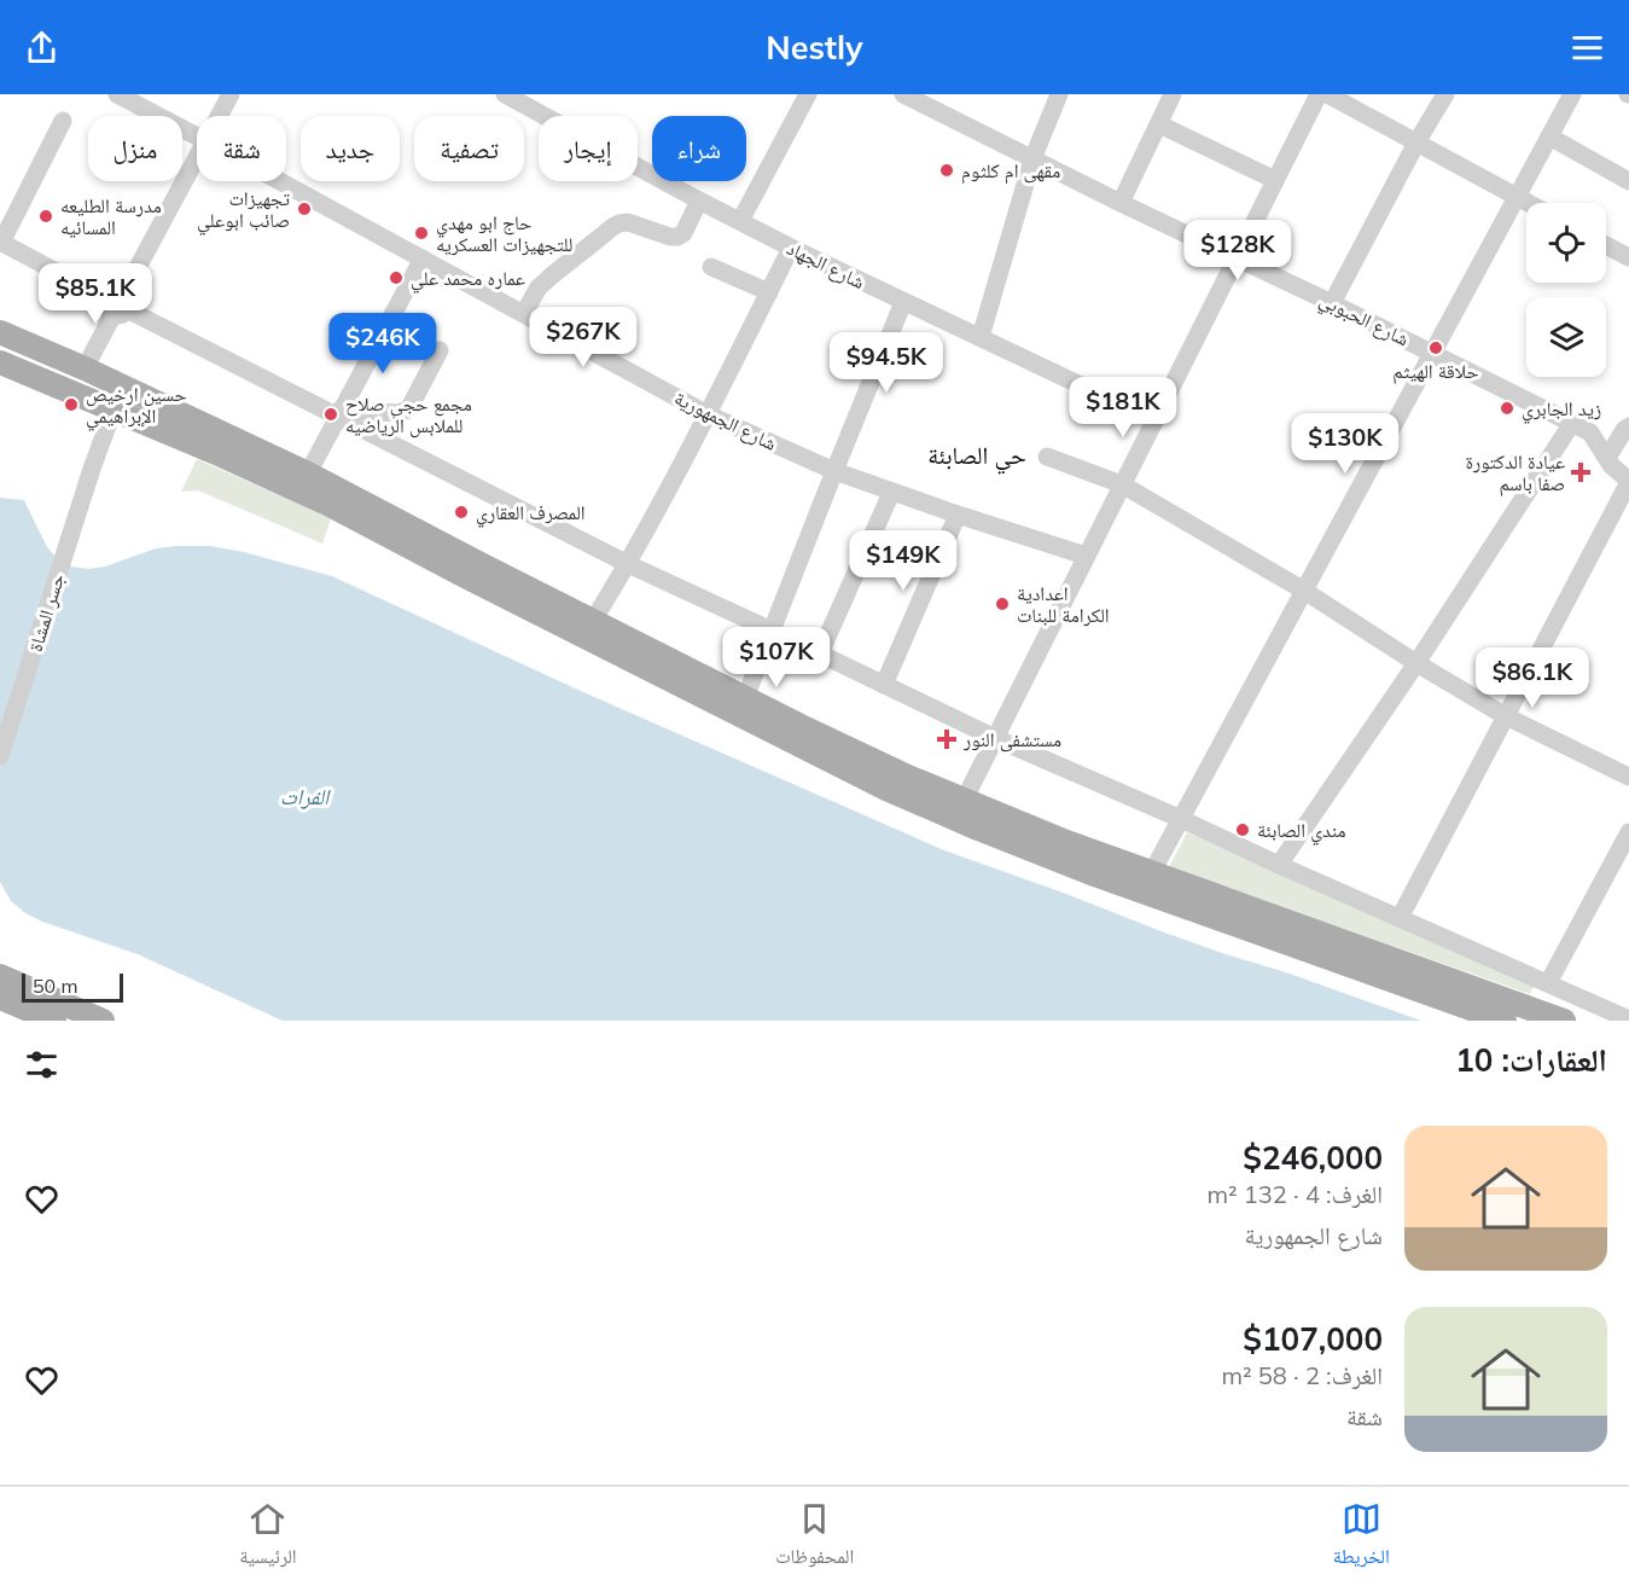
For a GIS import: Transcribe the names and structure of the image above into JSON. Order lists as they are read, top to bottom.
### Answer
{
  "streets": {
    "street": [
      "شارع الجهاد",
      "شارع الحبوبي",
      "شارع الجمهورية",
      "جسر المشاة"
    ]
  },
  "districts": ["حي الصابئة"],
  "water": ["الفرات"],
  "places": {
    "other": [
      "مقهى ام كلثوم",
      "تجهيزات صائب ابوعلي",
      "مدرسة الطليعه المسائيه",
      "حاج ابو مهدي للتجهيزات العسكريه",
      "عماره محمد علي",
      "حلاقة الهيثم",
      "حسين ارخيص الإبراهيمي",
      "زيد الجابري",
      "مجمع حجي صلاح للملابس الرياضيه",
      "المصرف العقاري",
      "اعدادية الكرامة للبنات",
      "مندي الصابئة"
    ],
    "health": ["عيادة الدكتورة صفا باسم", "مستشفى النور"]
  },
  "scale_bar": "50 m",
  "page": {
    "header": "Nestly",
    "chip": [
      "شراء",
      "إيجار",
      "تصفية",
      "جديد",
      "شقة",
      "منزل"
    ],
    "price": [
      "$128K",
      "$85.1K",
      "$267K",
      "$246K",
      "$94.5K",
      "$181K",
      "$130K",
      "$149K",
      "$107K",
      "$86.1K"
    ],
    "scale": "50 m",
    "heading": "العقارات: 10",
    "list": [
      {
        "name": "$246,000",
        "note": "الغرف: 4 · 132 m² · شارع الجمهورية"
      },
      {
        "name": "$107,000",
        "note": "الغرف: 2 · 58 m² · شقة"
      }
    ],
    "tabs": ["الخريطة", "المحفوظات", "الرئيسية"]
  }
}
